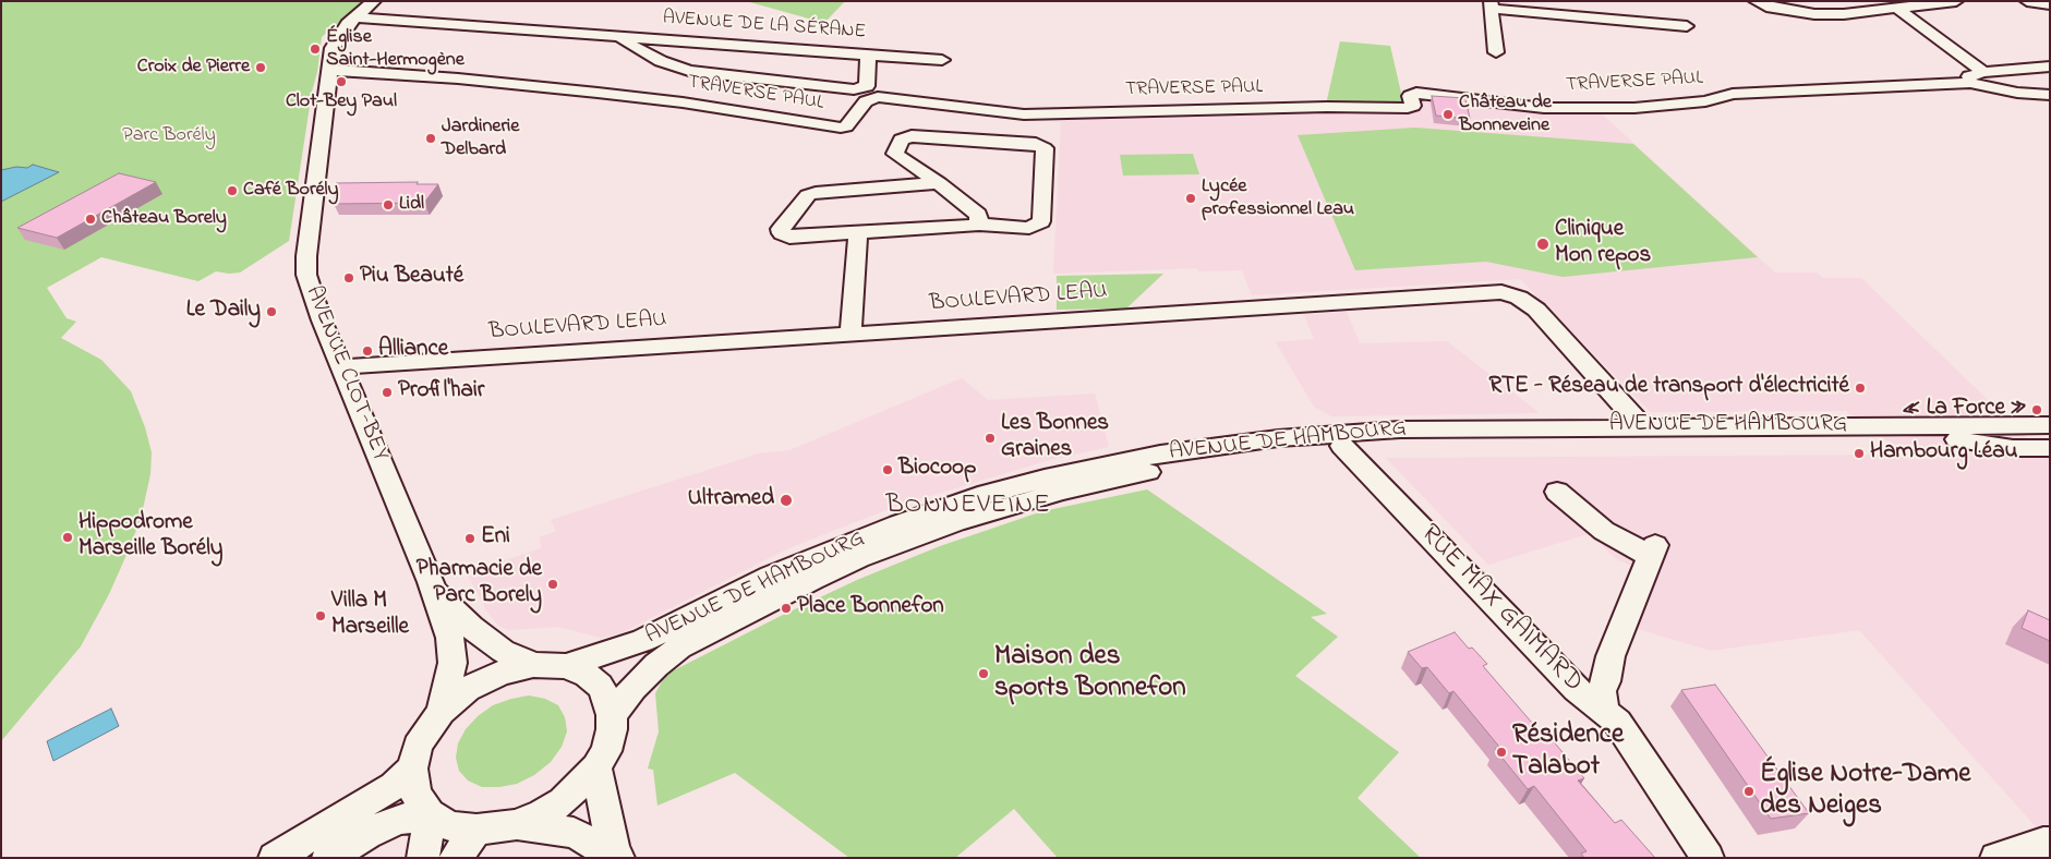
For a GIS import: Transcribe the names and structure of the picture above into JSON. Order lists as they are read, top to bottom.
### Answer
{
  "streets": {
    "street": [
      "AVENUE DE LA SÉRANE",
      "TRAVERSE PAUL",
      "BOULEVARD LEAU",
      "AVENUE CLOT-BEY",
      "AVENUE DE HAMBOURG",
      "RUE MAX GAIMARD"
    ]
  },
  "crossings": [
    ["AVENUE DE LA SÉRANE", "AVENUE CLOT-BEY"],
    ["TRAVERSE PAUL", "AVENUE CLOT-BEY"],
    ["BOULEVARD LEAU", "AVENUE CLOT-BEY"],
    ["BOULEVARD LEAU", "AVENUE DE HAMBOURG"],
    ["AVENUE CLOT-BEY", "AVENUE DE HAMBOURG"],
    ["AVENUE DE HAMBOURG", "RUE MAX GAIMARD"]
  ],
  "districts": ["BONNEVEINE"],
  "parks": ["Parc Borély"],
  "places": [
    "Église Saint-Hermogène",
    "Croix de Pierre",
    "Clot-Bey Paul",
    "Château de Bonneveine",
    "Jardinerie Delbard",
    "Café Borély",
    "Lycée professionnel Leau",
    "Lidl",
    "Château Borely",
    "Clinique Mon repos",
    "Piu Beauté",
    "Le Daily",
    "Alliance",
    "RTE - Réseau de transport d'électricité",
    "Profil'hair",
    "« La Force »",
    "Les Bonnes Graines",
    "Hambourg Léau",
    "Biocoop",
    "Ultramed",
    "Hippodrome Marseille Borély",
    "Eni",
    "Pharmacie de Parc Borely",
    "Place Bonnefon",
    "Villa M Marseille",
    "Maison des sports Bonnefon",
    "Résidence Talabot",
    "Église Notre-Dame des Neiges"
  ]
}
